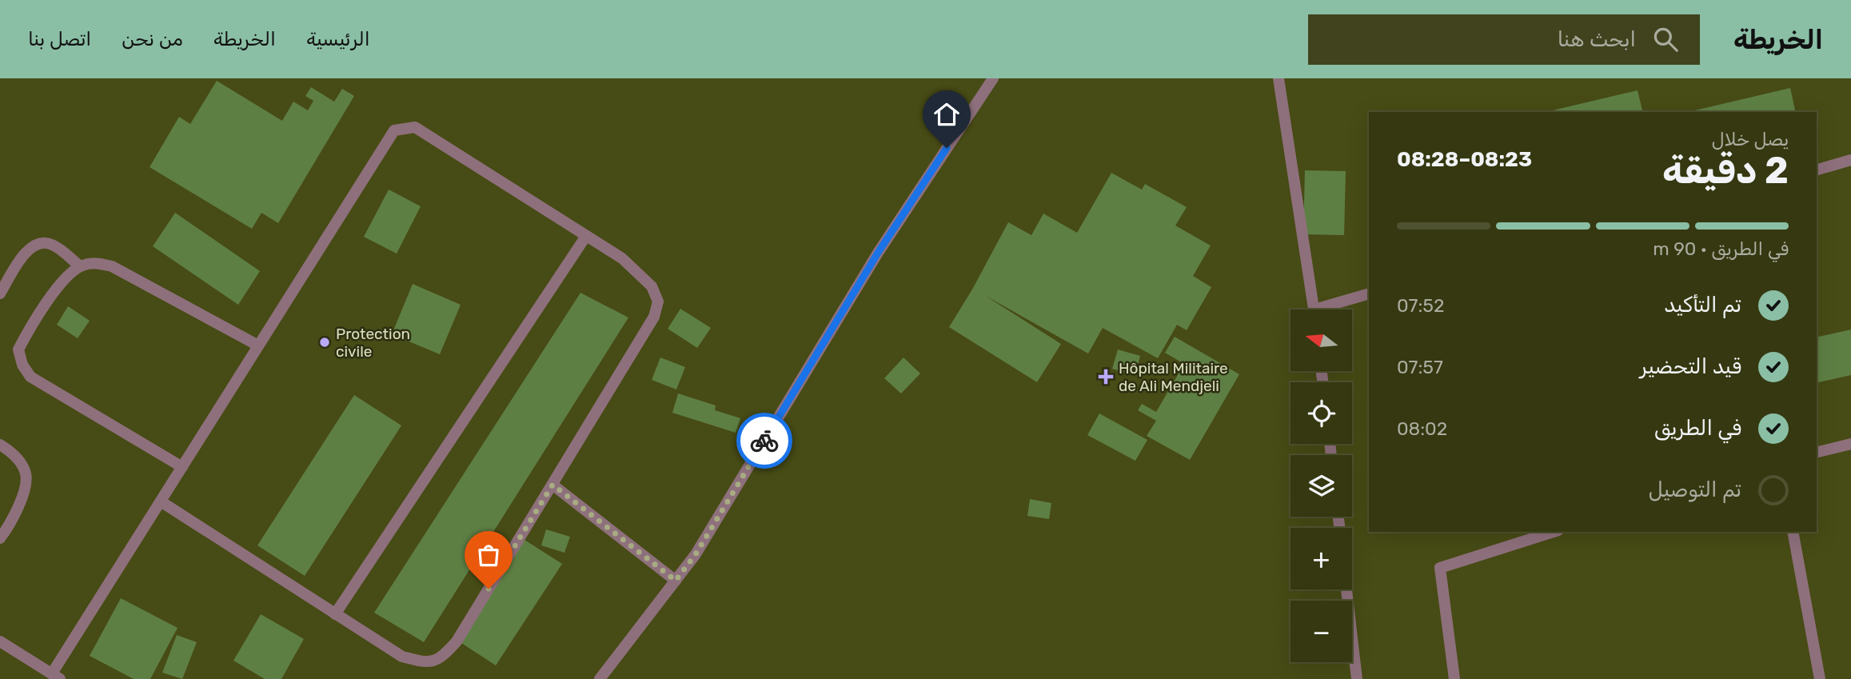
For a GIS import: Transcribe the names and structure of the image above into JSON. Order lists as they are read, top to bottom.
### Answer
{
  "places": {
    "other": ["Protection civile"],
    "health": ["Hôpital Militaire de Ali Mendjeli"]
  },
  "north": "left",
  "page": {
    "header": "الخريطة",
    "search": "ابحث هنا",
    "nav": [
      "الرئيسية",
      "الخريطة",
      "من نحن",
      "اتصل بنا"
    ],
    "heading": ["2 دقيقة", "يصل خلال", "08:23–08:28"],
    "bar": "في الطريق · 90 m",
    "list": [
      ["تم التأكيد", "07:52"],
      ["قيد التحضير", "07:57"],
      ["في الطريق", "08:02"],
      "تم التوصيل"
    ],
    "map_buttons": ["+", "−"]
  }
}
